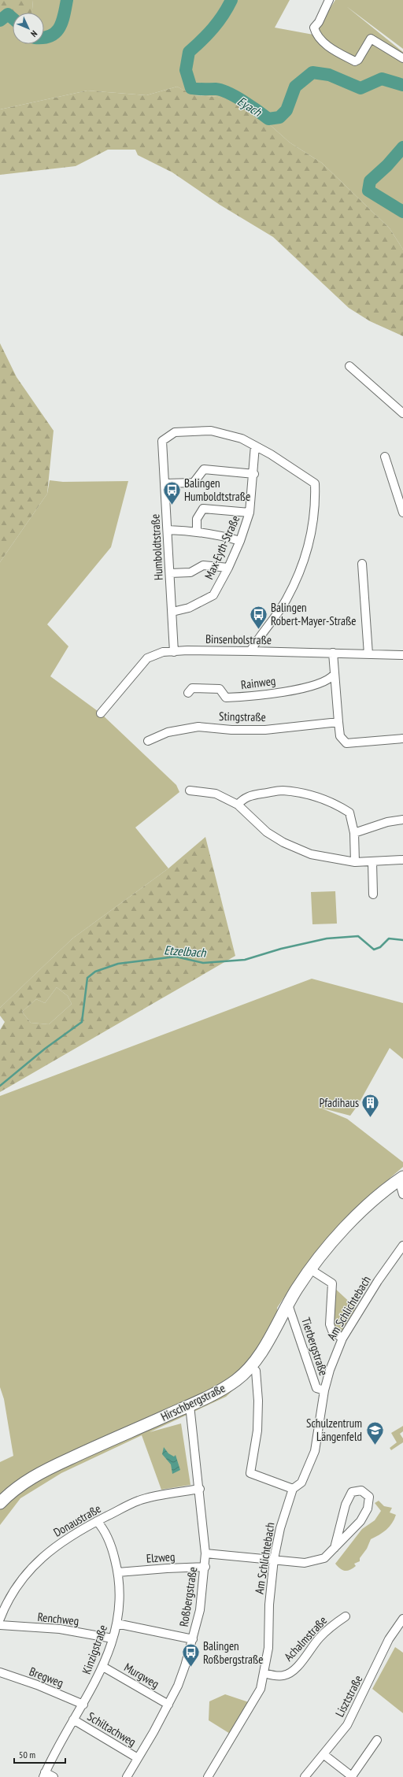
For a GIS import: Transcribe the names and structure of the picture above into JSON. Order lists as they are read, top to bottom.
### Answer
{
  "streets": {
    "street": [
      "Humboldtstraße",
      "Max-Eyth-Straße",
      "Binsenbolstraße",
      "Rainweg",
      "Stingstraße",
      "Am Schlichtebach",
      "Tierbergstraße",
      "Hirschbergstraße",
      "Donaustraße",
      "Elzweg",
      "Roßbergstraße",
      "Renchweg",
      "Achalmstraße",
      "Kinzigstraße",
      "Murgweg",
      "Bregweg",
      "Lisztstraße",
      "Schiltachweg"
    ]
  },
  "crossings": [
    ["Humboldtstraße", "Max-Eyth-Straße"],
    ["Humboldtstraße", "Binsenbolstraße"],
    ["Am Schlichtebach", "Tierbergstraße"],
    ["Am Schlichtebach", "Achalmstraße"],
    ["Tierbergstraße", "Hirschbergstraße"],
    ["Hirschbergstraße", "Roßbergstraße"],
    ["Donaustraße", "Roßbergstraße"],
    ["Donaustraße", "Kinzigstraße"],
    ["Elzweg", "Roßbergstraße"],
    ["Elzweg", "Kinzigstraße"],
    ["Roßbergstraße", "Murgweg"],
    ["Roßbergstraße", "Schiltachweg"],
    ["Renchweg", "Kinzigstraße"],
    ["Kinzigstraße", "Murgweg"],
    ["Kinzigstraße", "Bregweg"],
    ["Kinzigstraße", "Schiltachweg"]
  ],
  "water": ["Eyach", "Etzelbach"],
  "places": {
    "bus stop": ["Balingen Humboldtstraße", "Balingen Robert-Mayer-Straße", "Balingen Roßbergstraße"],
    "building": ["Pfadihaus"],
    "school or university": ["Schulzentrum Längenfeld"]
  },
  "scale_bar": "50 m",
  "north": "bottom right"
}
